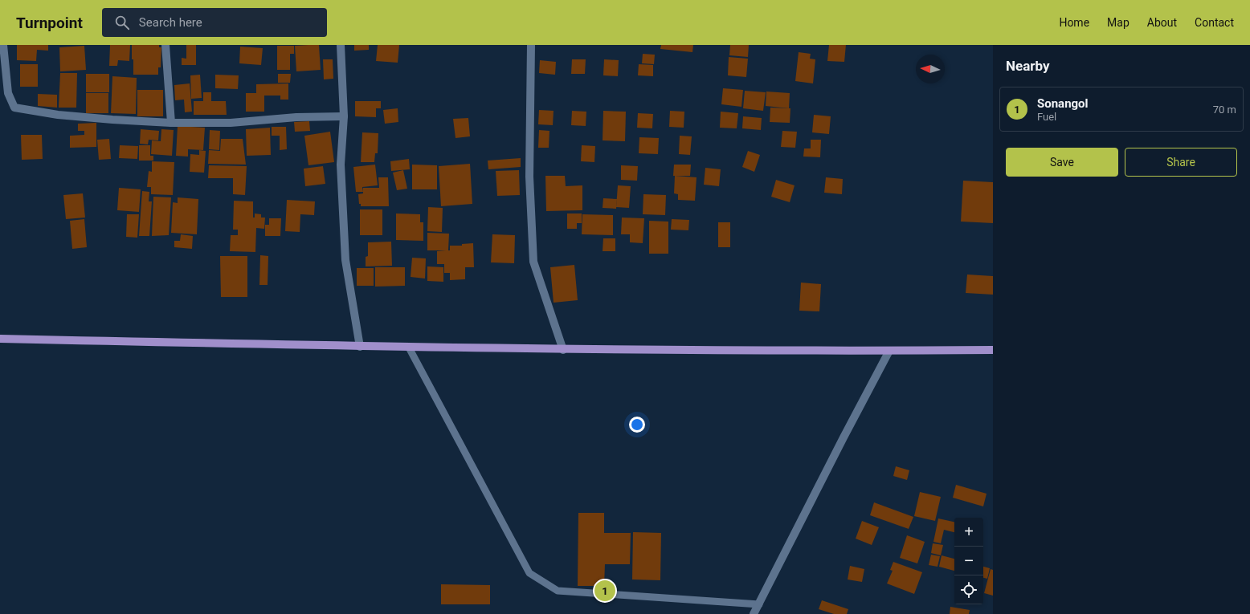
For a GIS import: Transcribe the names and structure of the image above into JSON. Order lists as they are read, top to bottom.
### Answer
{
  "north": "left",
  "page": {
    "header": "Turnpoint",
    "search": "Search here",
    "nav": [
      "Home",
      "Map",
      "About",
      "Contact"
    ],
    "heading": "Nearby",
    "list": [
      {
        "mark": "1",
        "name": "Sonangol",
        "note": "Fuel",
        "value": "70 m"
      }
    ],
    "buttons": ["Save", "Share"],
    "map_buttons": ["+", "−"],
    "pins": "1"
  }
}
